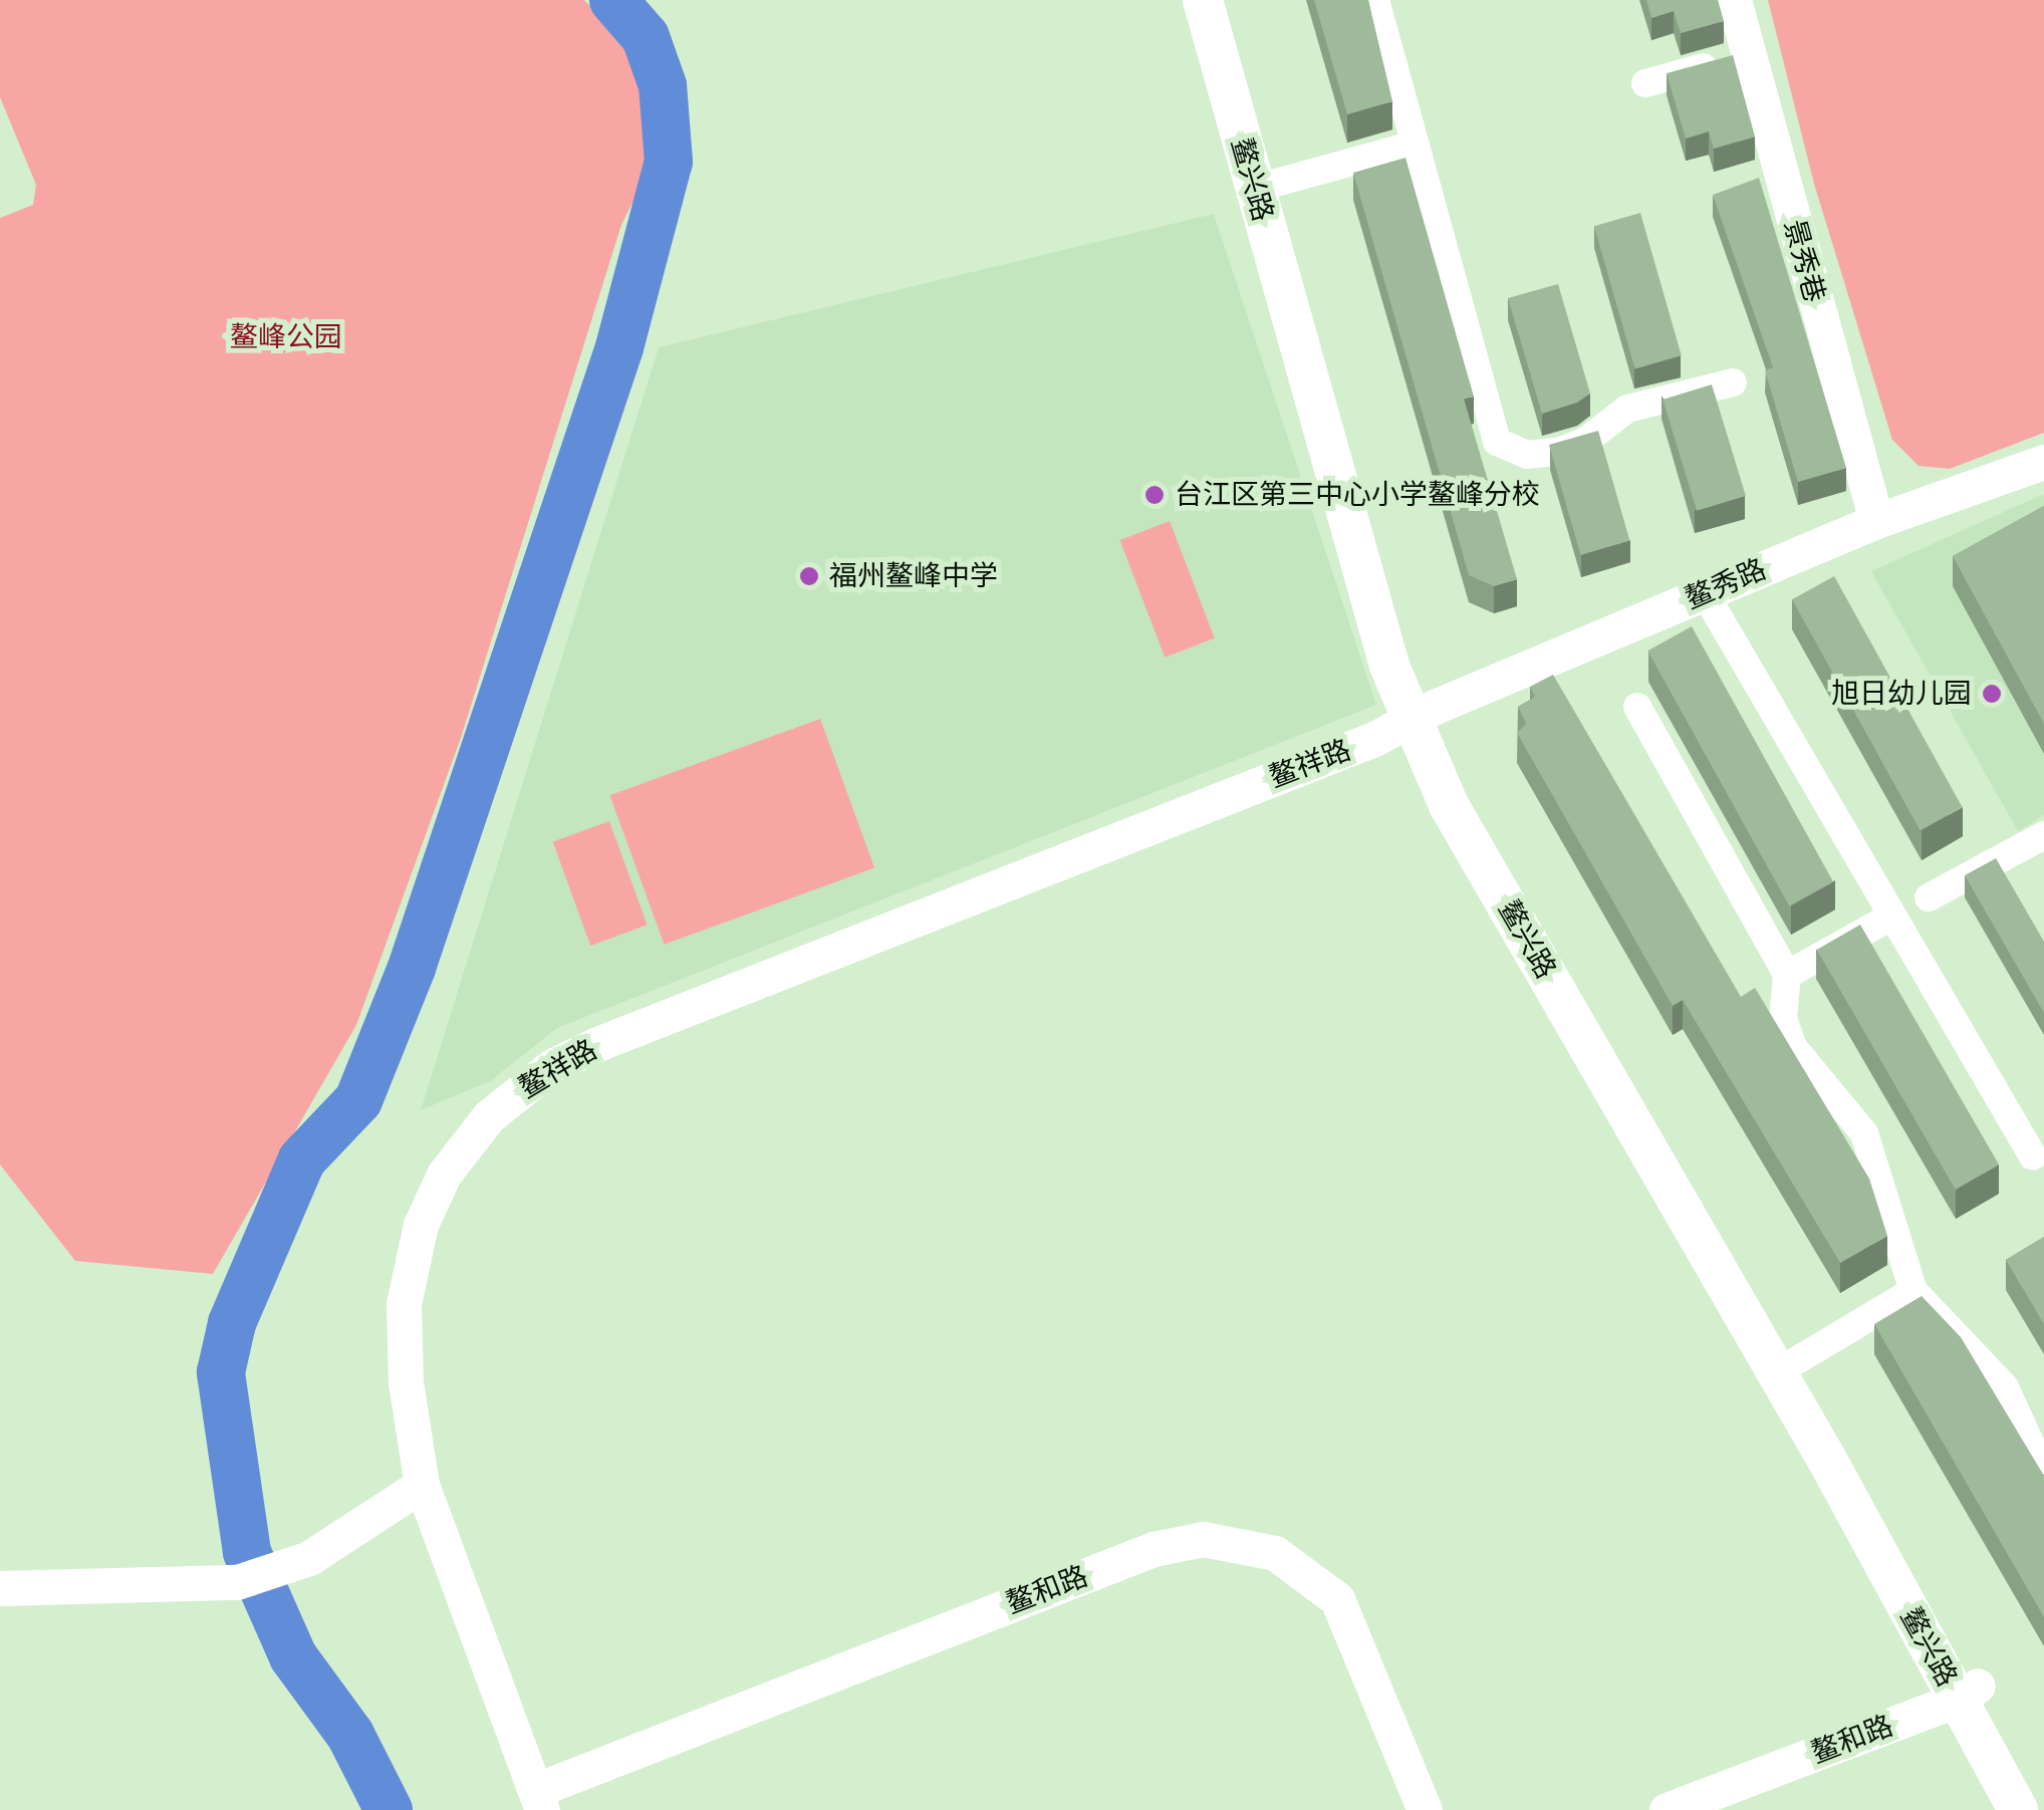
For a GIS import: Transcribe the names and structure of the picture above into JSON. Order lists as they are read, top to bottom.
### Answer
{
  "streets": {
    "main road": ["鳌兴路"],
    "street": [
      "景秀巷",
      "鳌秀路",
      "鳌祥路",
      "鳌和路"
    ]
  },
  "crossings": [
    ["鳌兴路", "鳌秀路"],
    ["鳌兴路", "鳌祥路"],
    ["鳌兴路", "鳌和路"],
    ["景秀巷", "鳌秀路"],
    ["鳌秀路", "鳌祥路"],
    ["鳌祥路", "鳌和路"]
  ],
  "parks": ["鳌峰公园"],
  "places": ["台江区第三中心小学鳌峰分校", "福州鳌峰中学", "旭日幼儿园"]
}
